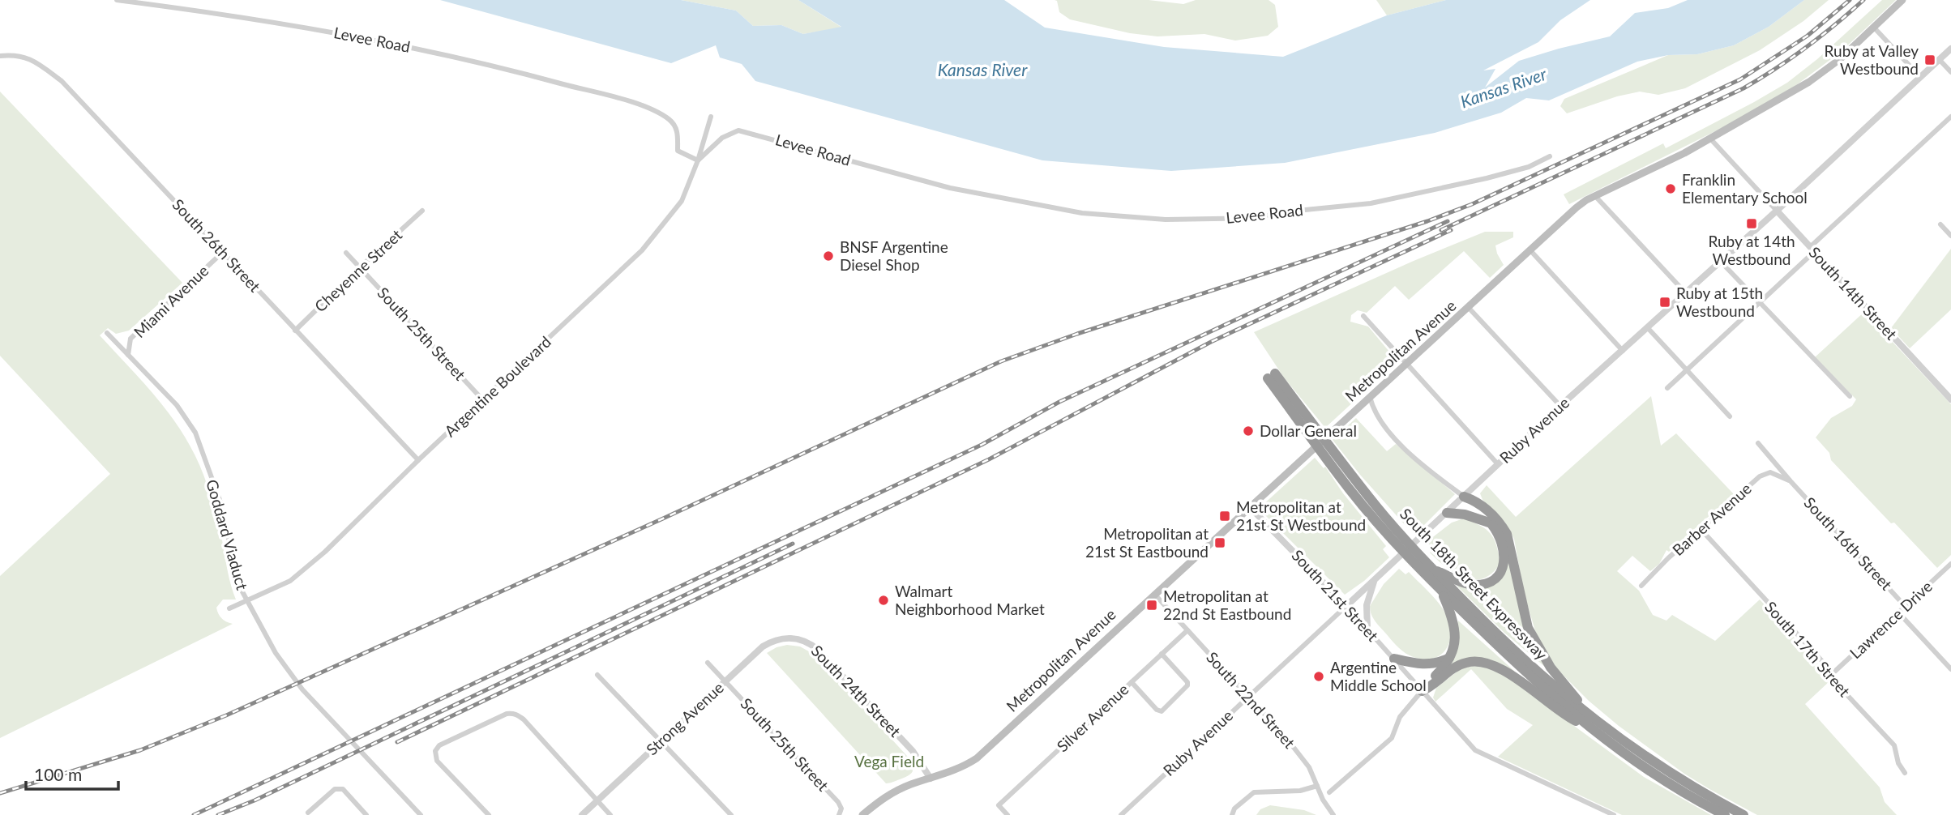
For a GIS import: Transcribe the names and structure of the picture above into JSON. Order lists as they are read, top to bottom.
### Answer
{
  "streets": {
    "highway": ["South 18th Street Expressway"],
    "main road": ["Metropolitan Avenue"],
    "street": [
      "Levee Road",
      "South 26th Street",
      "Cheyenne Street",
      "South 14th Street",
      "Miami Avenue",
      "South 25th Street",
      "Argentine Boulevard",
      "Ruby Avenue",
      "Barber Avenue",
      "Goddard Viaduct",
      "South 16th Street",
      "South 21st Street",
      "Lawrence Drive",
      "South 17th Street",
      "South 24th Street",
      "South 22nd Street",
      "Silver Avenue",
      "Strong Avenue"
    ]
  },
  "crossings": [
    ["Levee Road", "Argentine Boulevard"],
    ["South 26th Street", "Cheyenne Street"],
    ["South 26th Street", "Miami Avenue"],
    ["South 26th Street", "Argentine Boulevard"],
    ["Cheyenne Street", "South 25th Street"],
    ["South 14th Street", "Metropolitan Avenue"],
    ["South 14th Street", "Ruby Avenue"],
    ["Miami Avenue", "Goddard Viaduct"],
    ["South 25th Street", "Argentine Boulevard"],
    ["South 25th Street", "Strong Avenue"],
    ["Metropolitan Avenue", "South 21st Street"],
    ["Metropolitan Avenue", "South 24th Street"],
    ["Metropolitan Avenue", "South 22nd Street"],
    ["Ruby Avenue", "South 21st Street"],
    ["Ruby Avenue", "South 22nd Street"],
    ["Barber Avenue", "South 16th Street"],
    ["Barber Avenue", "South 17th Street"],
    ["South 16th Street", "Lawrence Drive"],
    ["Lawrence Drive", "South 17th Street"],
    ["South 24th Street", "Strong Avenue"],
    ["South 22nd Street", "Silver Avenue"]
  ],
  "water": ["Kansas River"],
  "parks": ["Vega Field"],
  "places": {
    "transit": [
      "Ruby at Valley Westbound",
      "Ruby at 14th Westbound",
      "Ruby at 15th Westbound",
      "Metropolitan at 21st St Westbound",
      "Metropolitan at 21st St Eastbound",
      "Metropolitan at 22nd St Eastbound"
    ],
    "other": [
      "Franklin Elementary School",
      "BNSF Argentine Diesel Shop",
      "Dollar General",
      "Walmart Neighborhood Market",
      "Argentine Middle School"
    ]
  },
  "scale_bar": "100 m"
}
